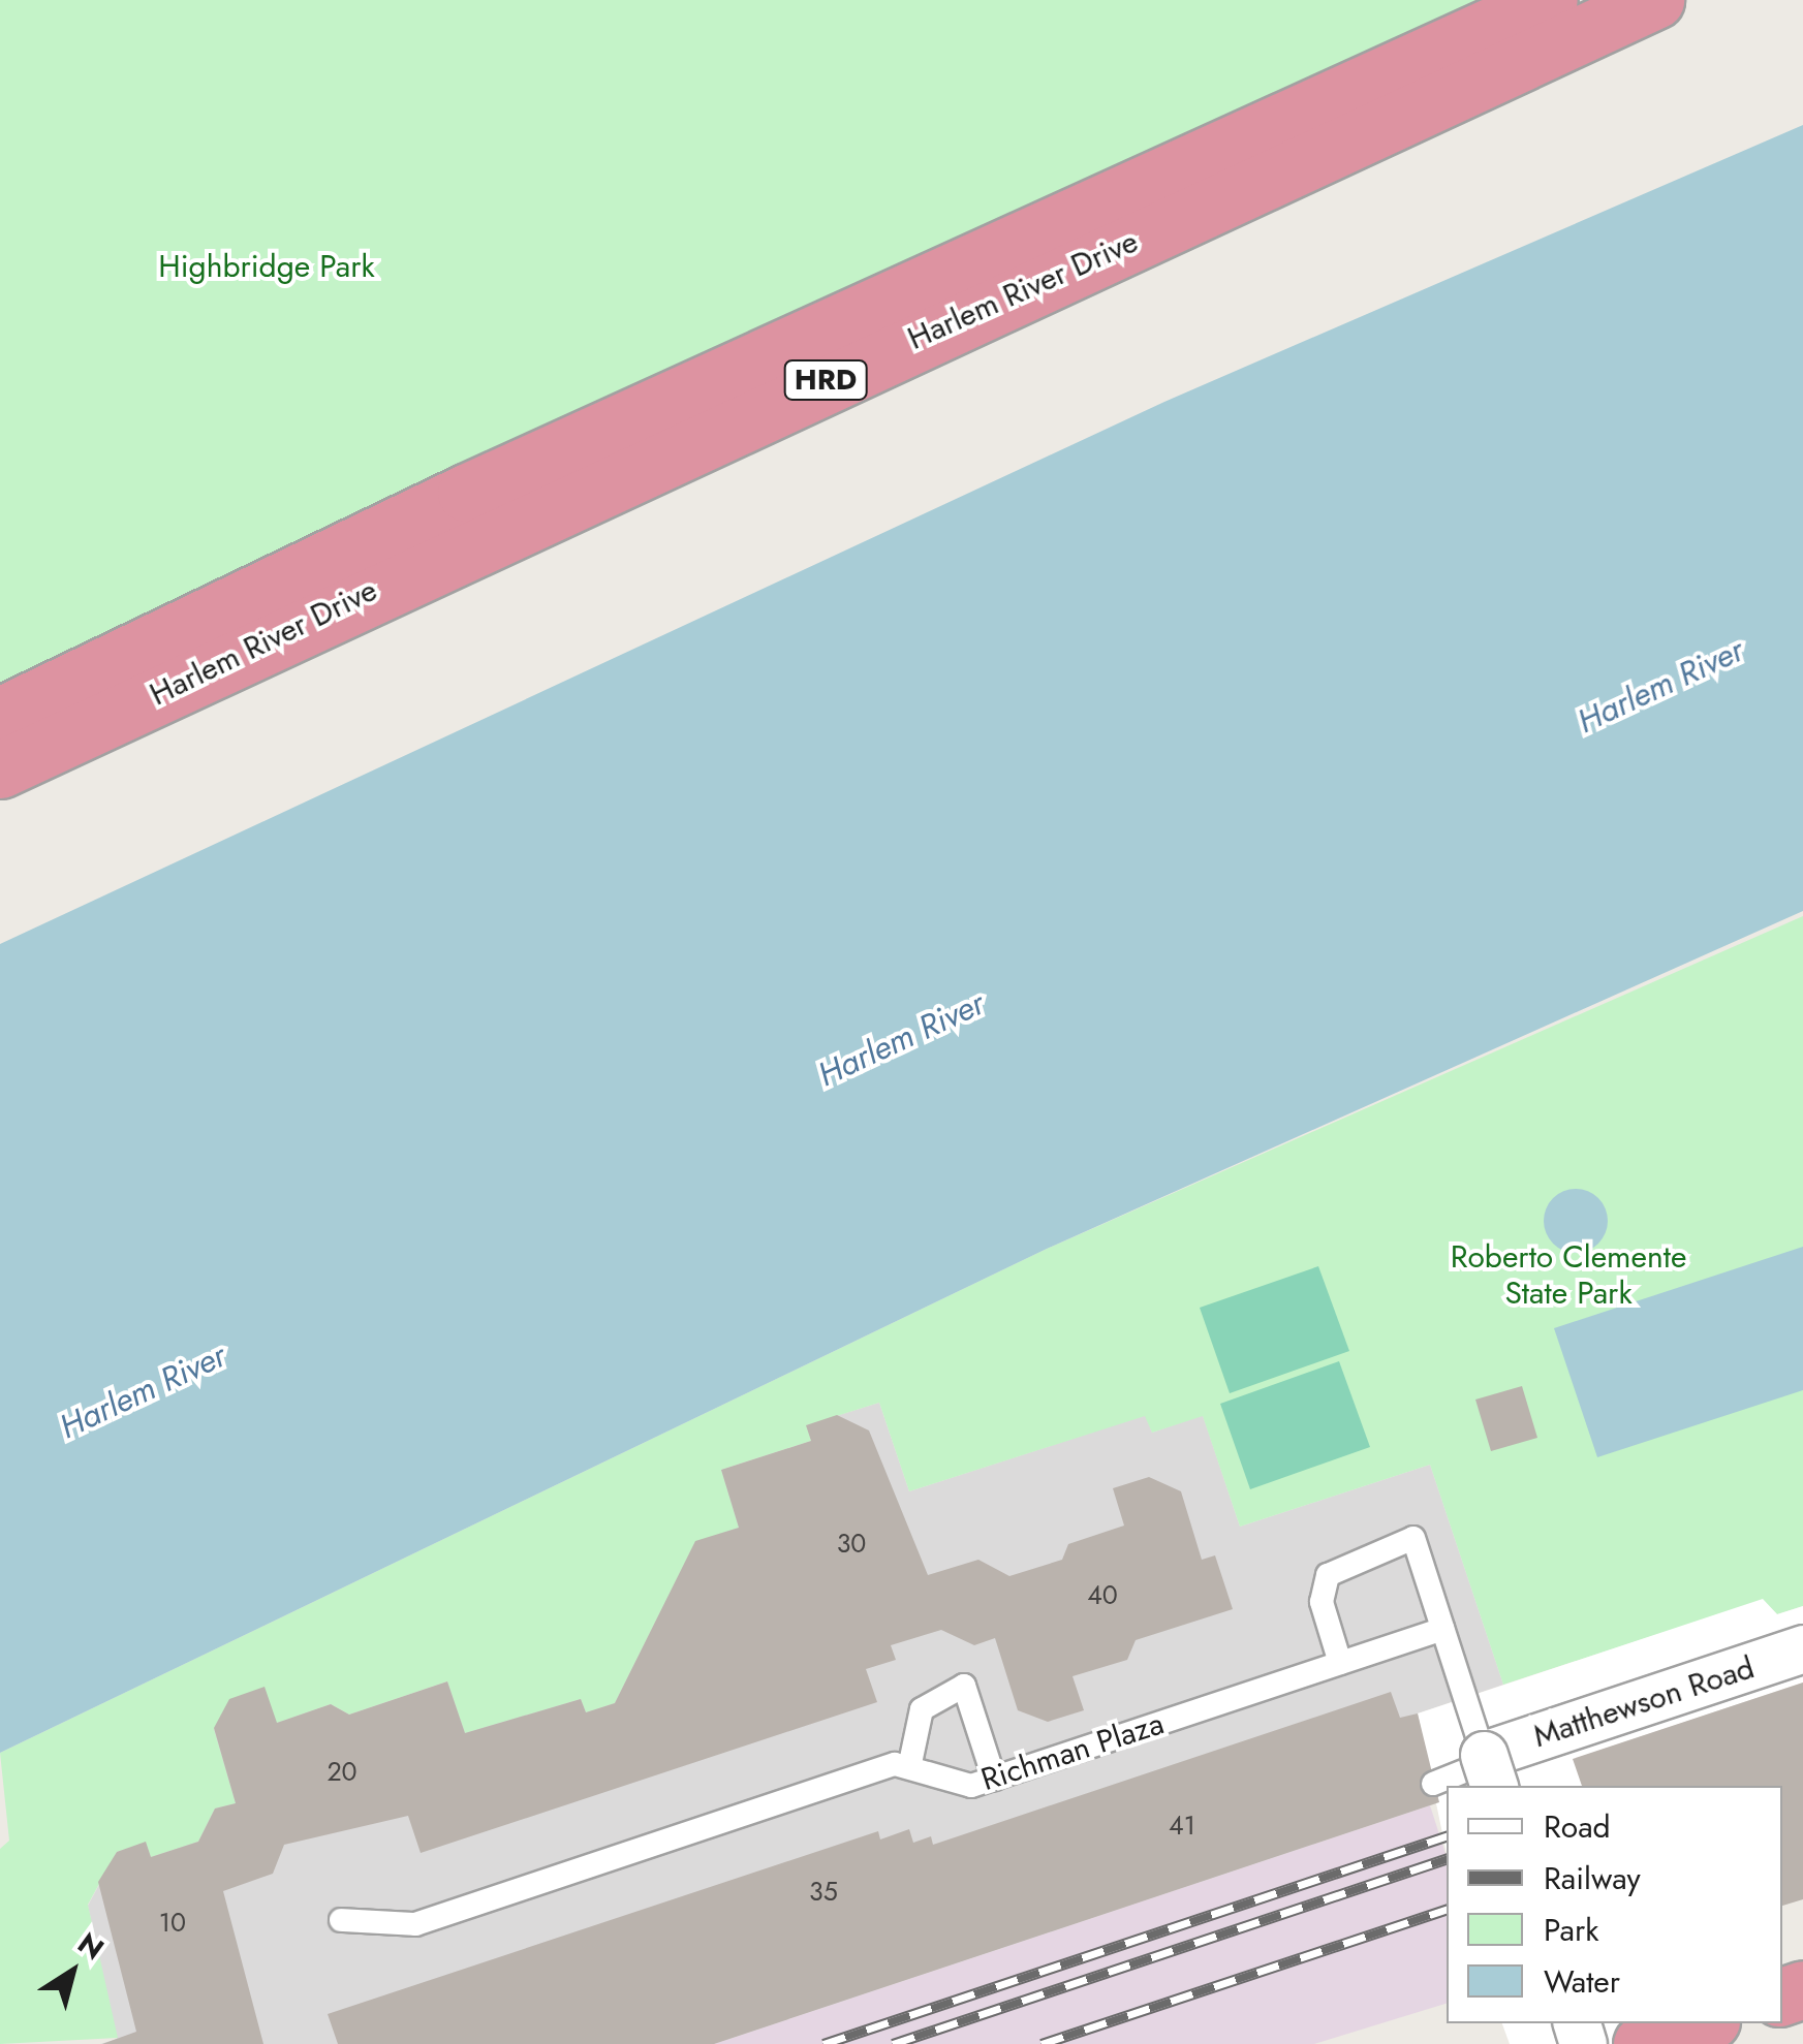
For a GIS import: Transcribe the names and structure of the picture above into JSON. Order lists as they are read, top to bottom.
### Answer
{
  "streets": {
    "highway": ["Harlem River Drive", "HRD"],
    "street": ["Matthewson Road"],
    "lane": ["Richman Plaza"]
  },
  "water": ["Harlem River"],
  "parks": ["Highbridge Park", "Roberto Clemente State Park"],
  "house_numbers": [
    "30",
    "40",
    "20",
    "41",
    "35",
    "10"
  ],
  "legend": [
    "Road",
    "Railway",
    "Park",
    "Water"
  ],
  "north": "top right"
}
